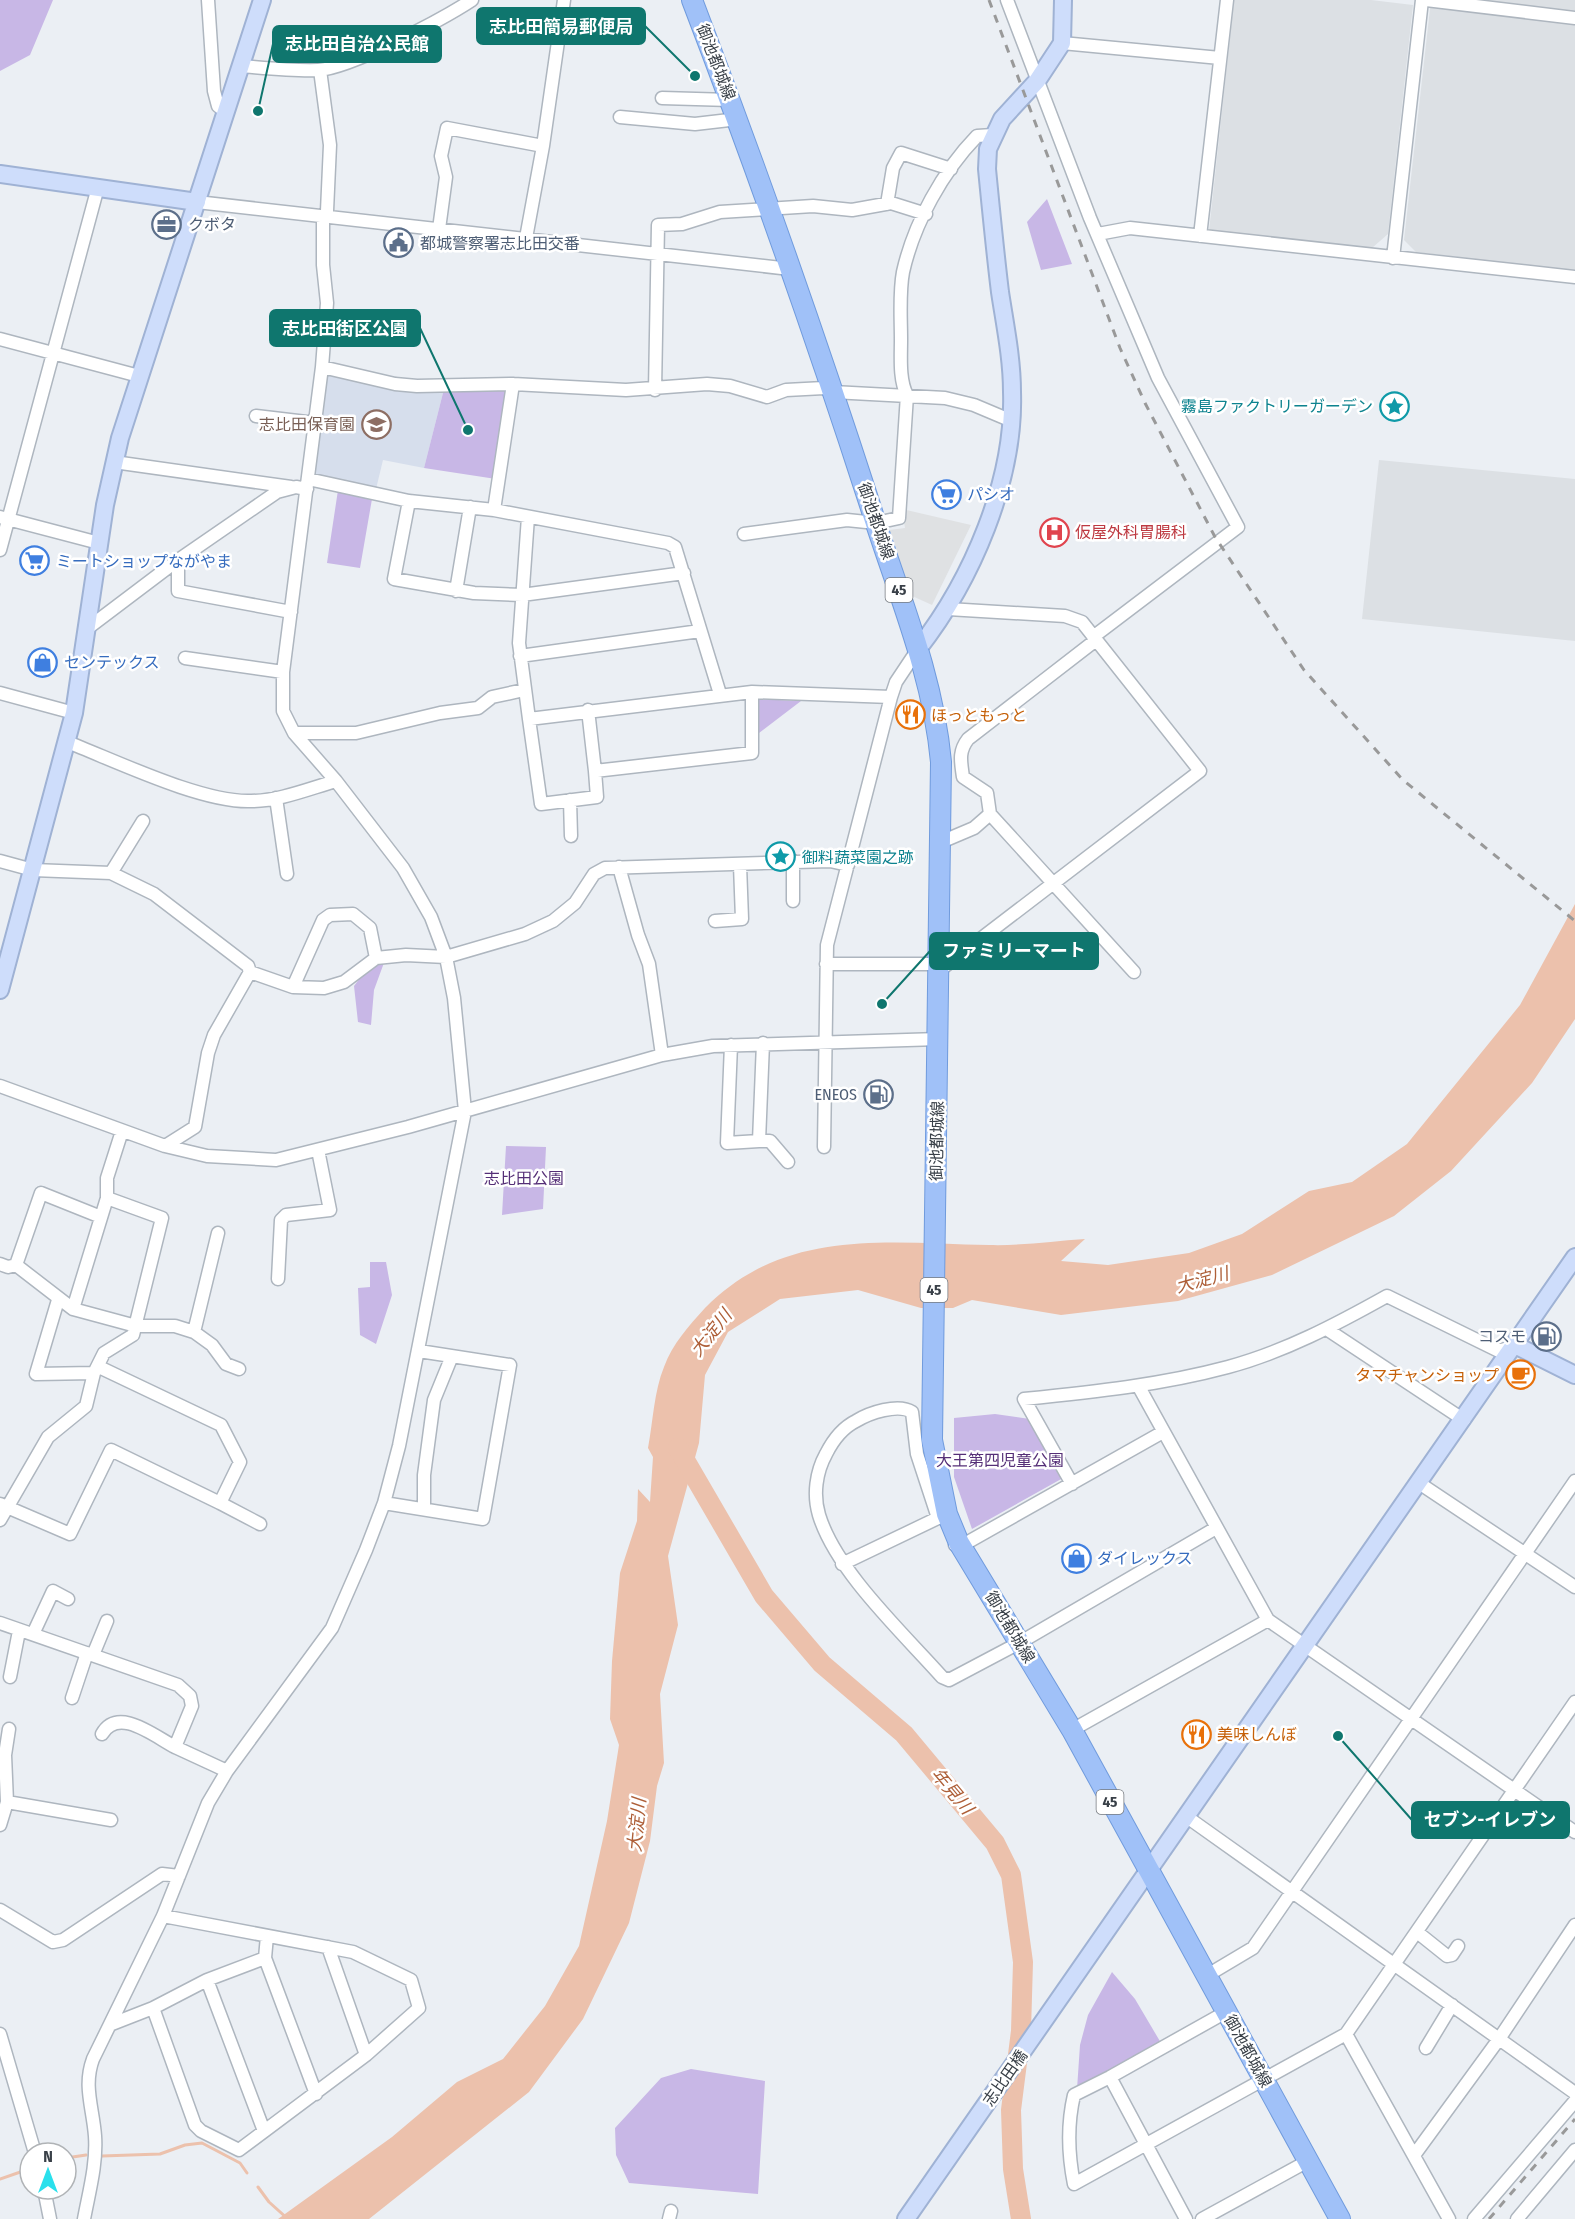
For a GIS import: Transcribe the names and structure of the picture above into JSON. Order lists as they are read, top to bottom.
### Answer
{
  "streets": {
    "main road": ["御池都城線", "45"],
    "street": ["志比田橋"]
  },
  "crossings": [
    ["御池都城線", "志比田橋"]
  ],
  "water": ["大淀川", "年見川"],
  "parks": ["志比田公園", "大王第四児童公園"],
  "places": {
    "other": [
      "志比田簡易郵便局",
      "志比田自治公民館",
      "志比田街区公園",
      "ファミリーマート",
      "セブン-イレブン"
    ],
    "office": ["クボタ"],
    "public building": ["都城警察署志比田交番"],
    "place": ["霧島ファクトリーガーデン", "御料蔬菜園之跡"],
    "school or university": ["志比田保育園"],
    "supermarket": ["パシオ", "ミートショップながやま"],
    "hospital": ["仮屋外科胃腸科"],
    "shop": ["センテックス", "ダイレックス"],
    "restaurant": ["ほっともっと", "美味しんぼ"],
    "fuel station": ["ENEOS", "コスモ"],
    "cafe": ["タマチャンショップ"]
  },
  "north": "top"
}
